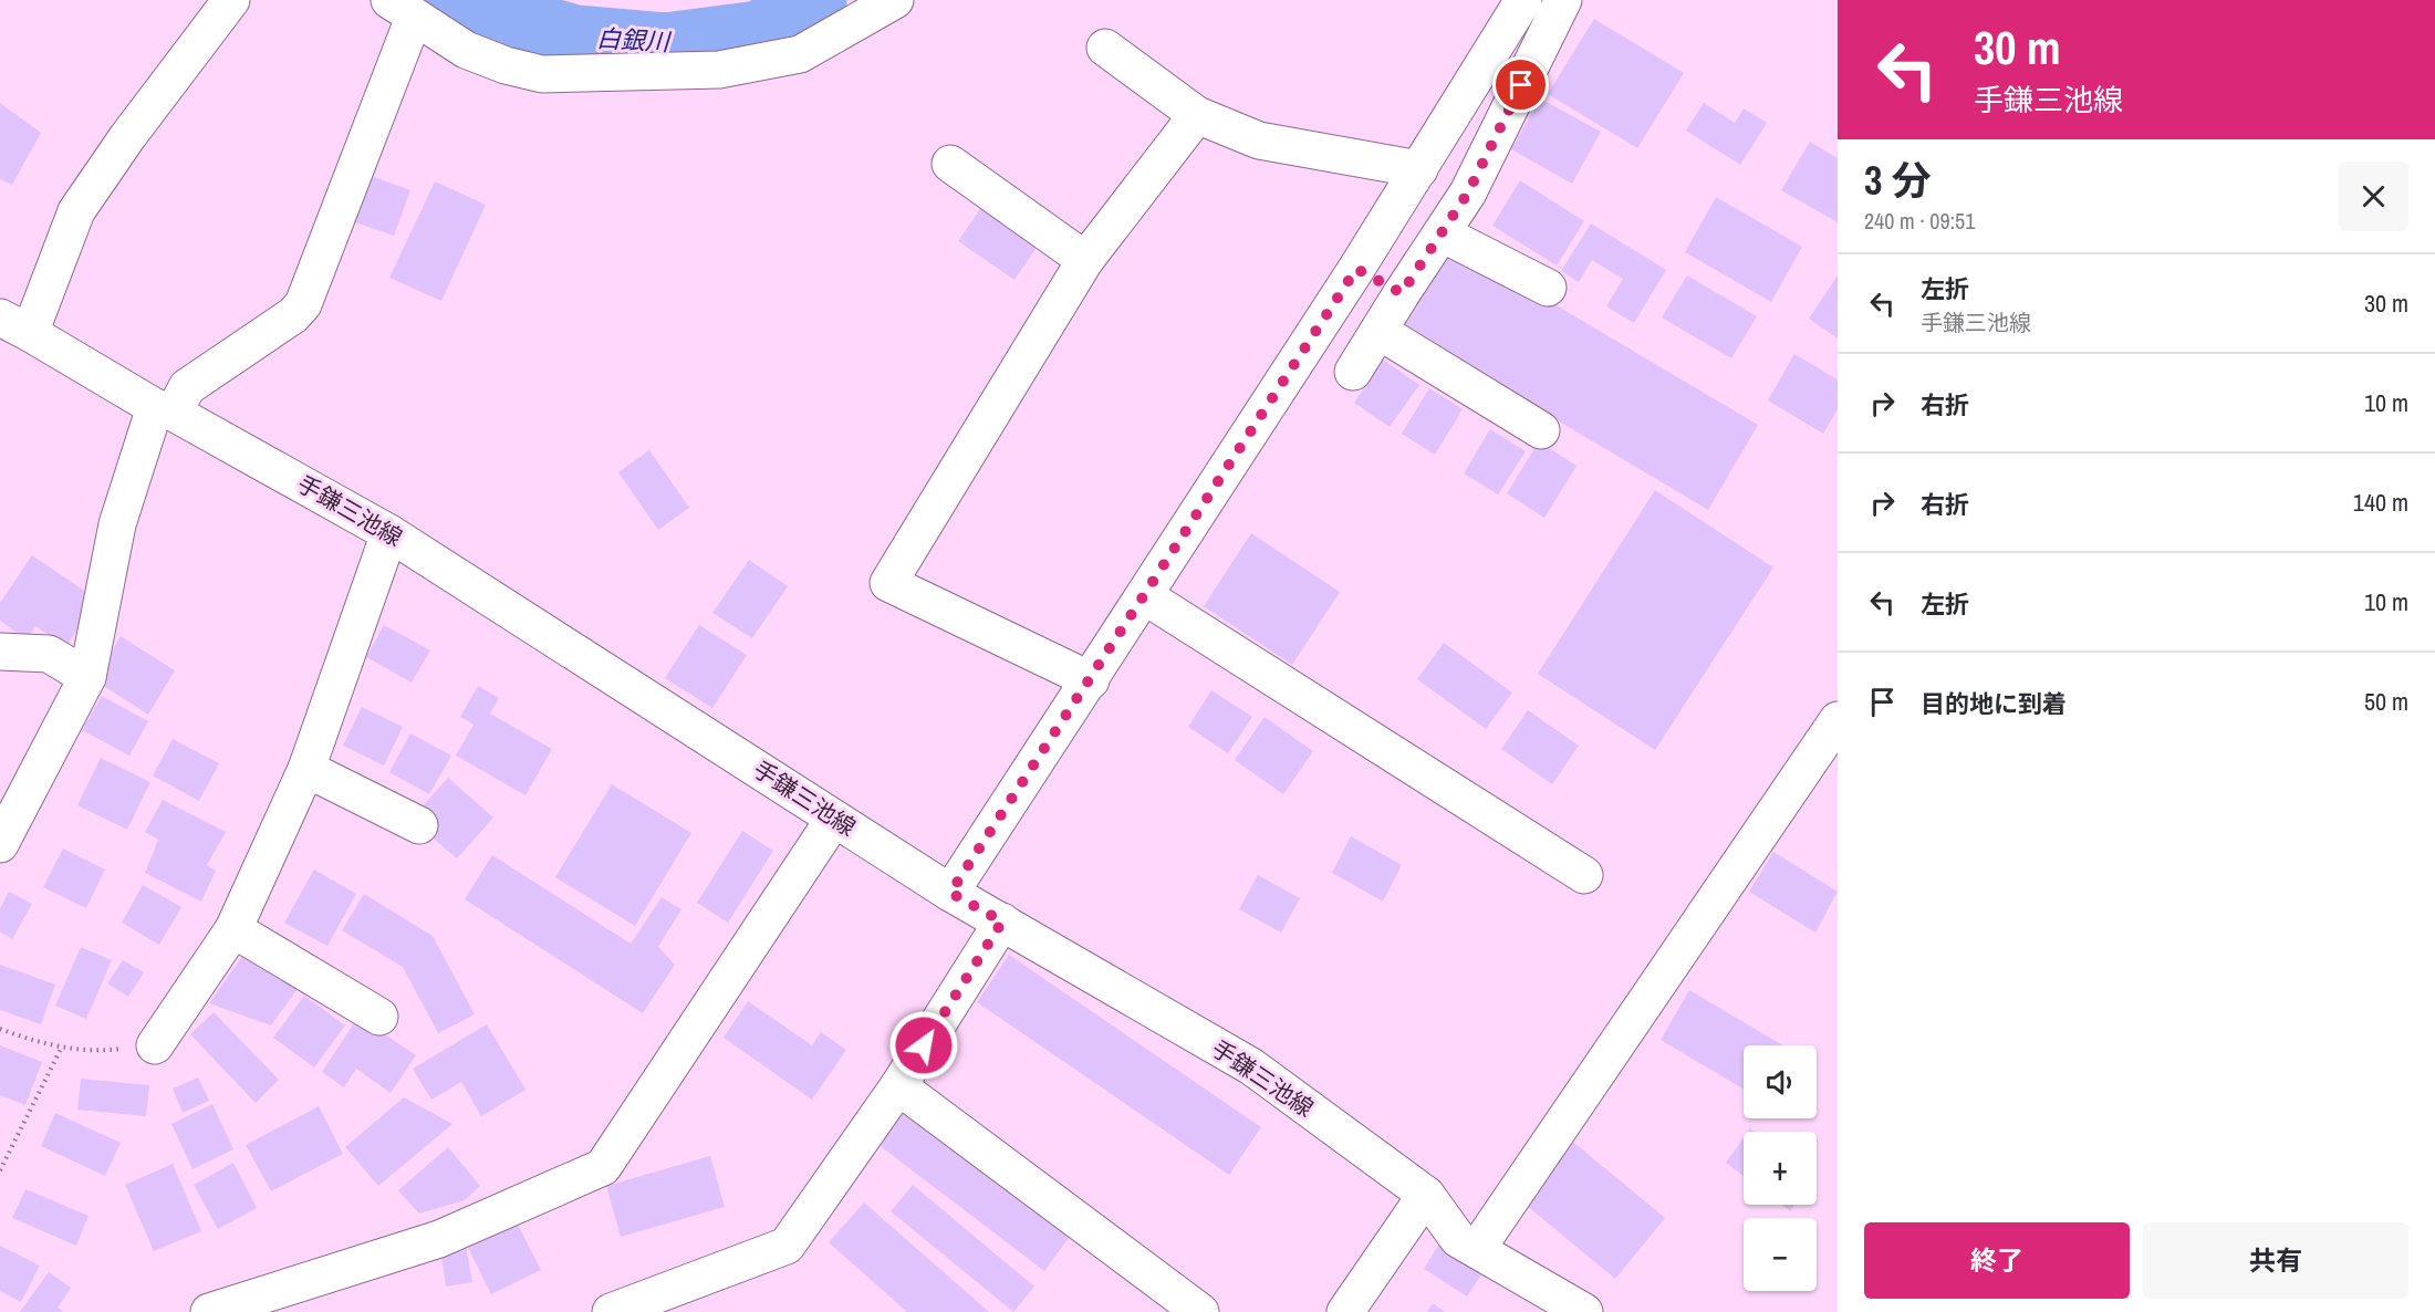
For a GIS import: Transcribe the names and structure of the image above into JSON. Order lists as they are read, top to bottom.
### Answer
{
  "streets": {
    "street": ["手鎌三池線"]
  },
  "water": ["白銀川"],
  "page": {
    "turn": ["30 m", "手鎌三池線"],
    "heading": ["3 分", "240 m · 09:51"],
    "list": [
      {
        "name": "左折",
        "note": "手鎌三池線",
        "value": "30 m"
      },
      {
        "name": "右折",
        "value": "10 m"
      },
      {
        "name": "右折",
        "value": "140 m"
      },
      {
        "name": "左折",
        "value": "10 m"
      },
      {
        "name": "目的地に到着",
        "value": "50 m"
      }
    ],
    "map_buttons": ["+", "−"],
    "buttons": ["終了", "共有"]
  }
}
